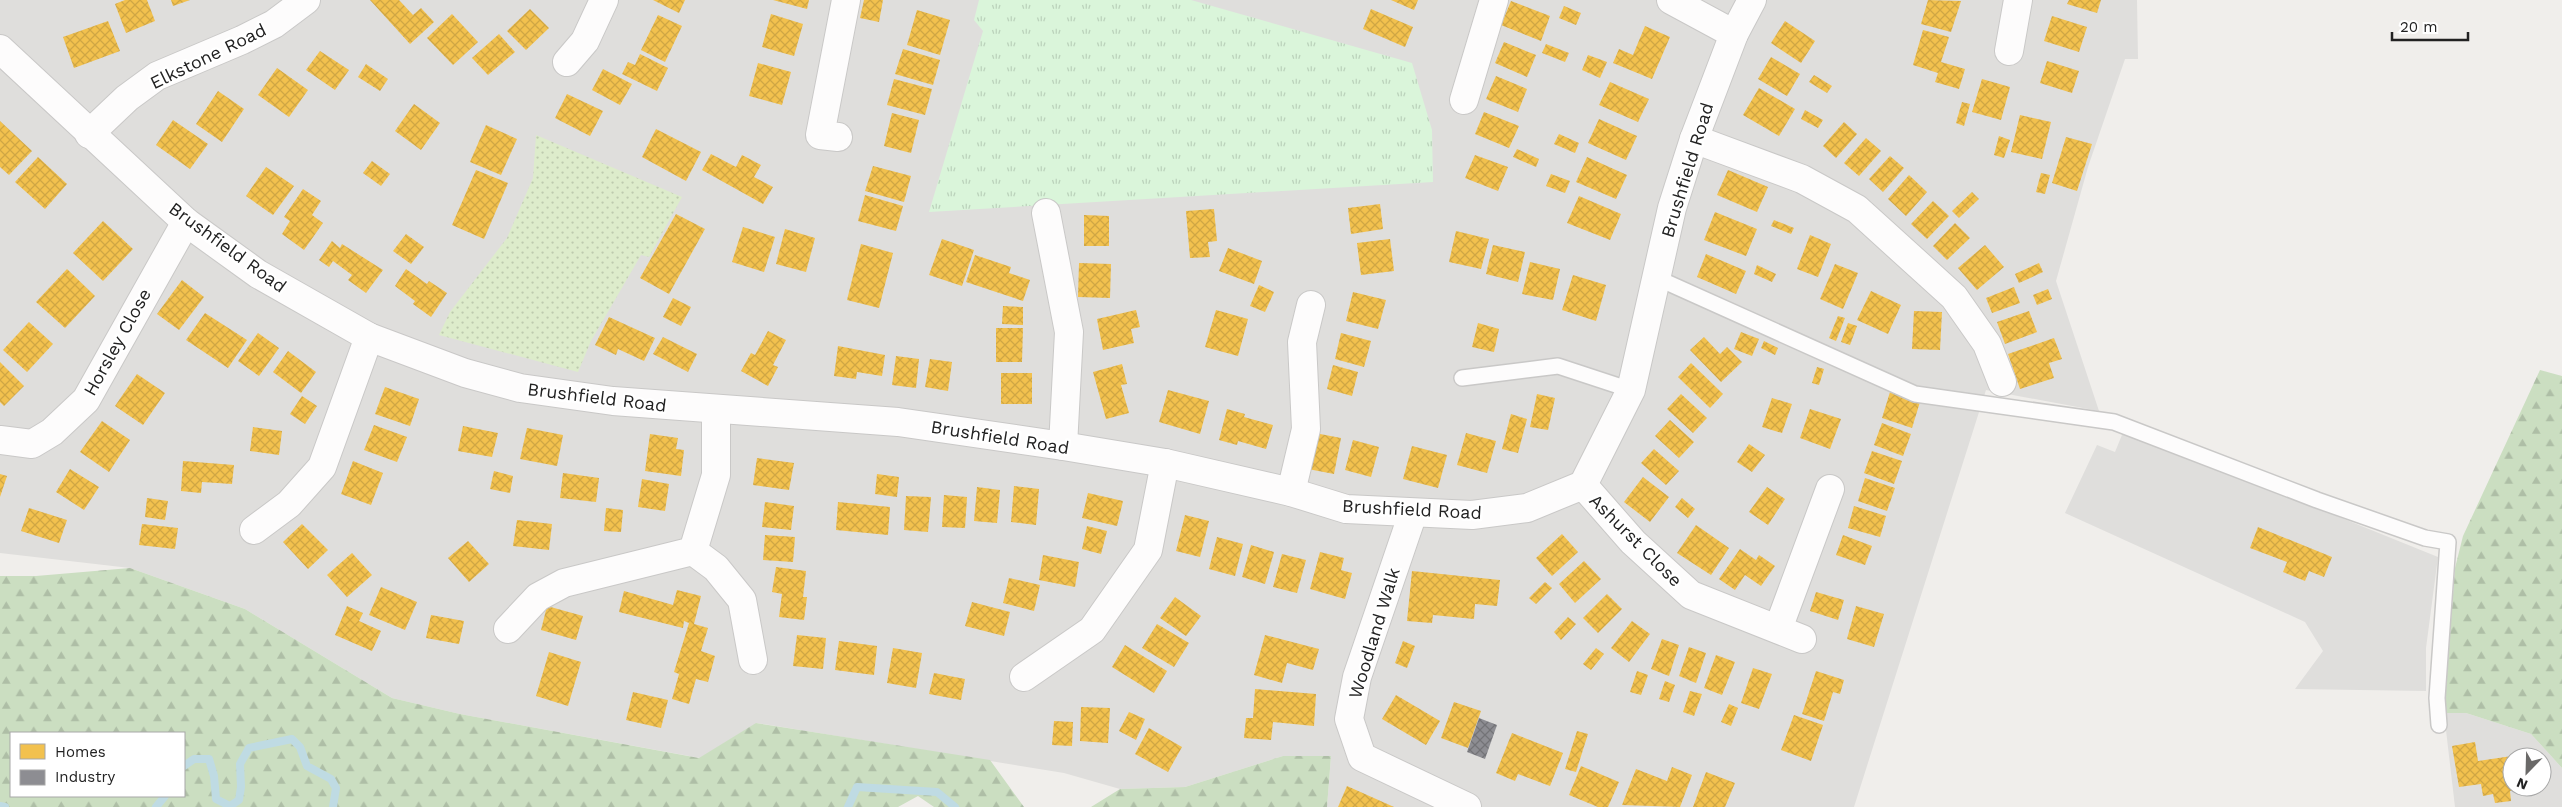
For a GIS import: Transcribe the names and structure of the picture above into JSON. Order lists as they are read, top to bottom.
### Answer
{
  "streets": {
    "street": [
      "Elkstone Road",
      "Brushfield Road",
      "Horsley Close",
      "Ashurst Close",
      "Woodland Walk"
    ]
  },
  "crossings": [
    ["Elkstone Road", "Brushfield Road"],
    ["Brushfield Road", "Horsley Close"],
    ["Brushfield Road", "Ashurst Close"],
    ["Brushfield Road", "Woodland Walk"]
  ],
  "legend": ["Homes", "Industry"],
  "scale_bar": "20 m",
  "north": "bottom left"
}
